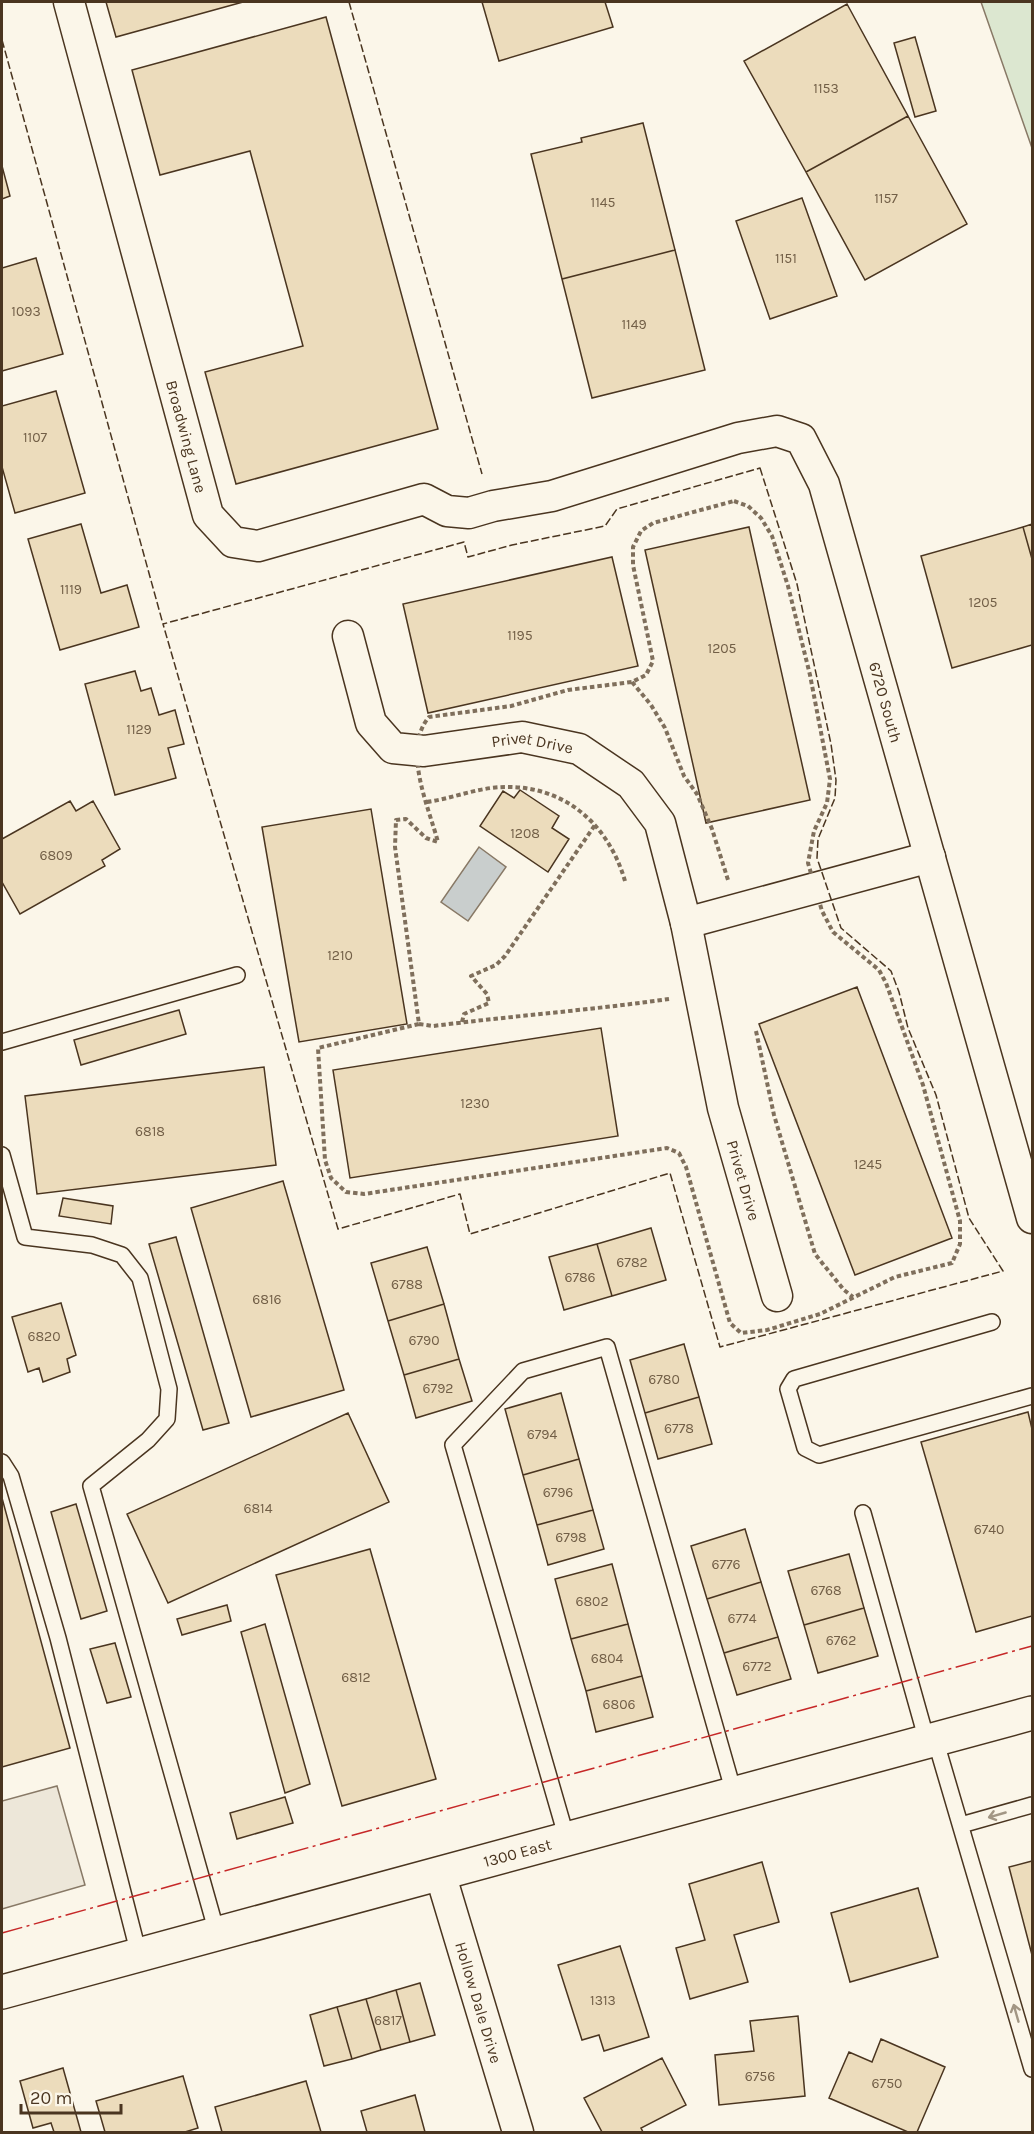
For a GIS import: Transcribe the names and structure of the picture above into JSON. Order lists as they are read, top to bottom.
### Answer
{
  "streets": {
    "main road": ["1300 East"],
    "street": [
      "Broadwing Lane",
      "6720 South",
      "Privet Drive",
      "Hollow Dale Drive"
    ]
  },
  "crossings": [
    ["Broadwing Lane", "6720 South"],
    ["1300 East", "Hollow Dale Drive"]
  ],
  "house_numbers": [
    "1153",
    "1157",
    "1145",
    "1151",
    "1093",
    "1149",
    "1107",
    "1119",
    "1205",
    "1195",
    "1205",
    "1129",
    "1208",
    "6809",
    "1210",
    "1230",
    "6818",
    "1245",
    "6782",
    "6786",
    "6788",
    "6816",
    "6820",
    "6790",
    "6780",
    "6792",
    "6778",
    "6794",
    "6796",
    "6814",
    "6740",
    "6798",
    "6776",
    "6768",
    "6802",
    "6774",
    "6762",
    "6804",
    "6772",
    "6812",
    "6806",
    "1313",
    "6817",
    "6756",
    "6750"
  ],
  "scale_bar": "20 m"
}
